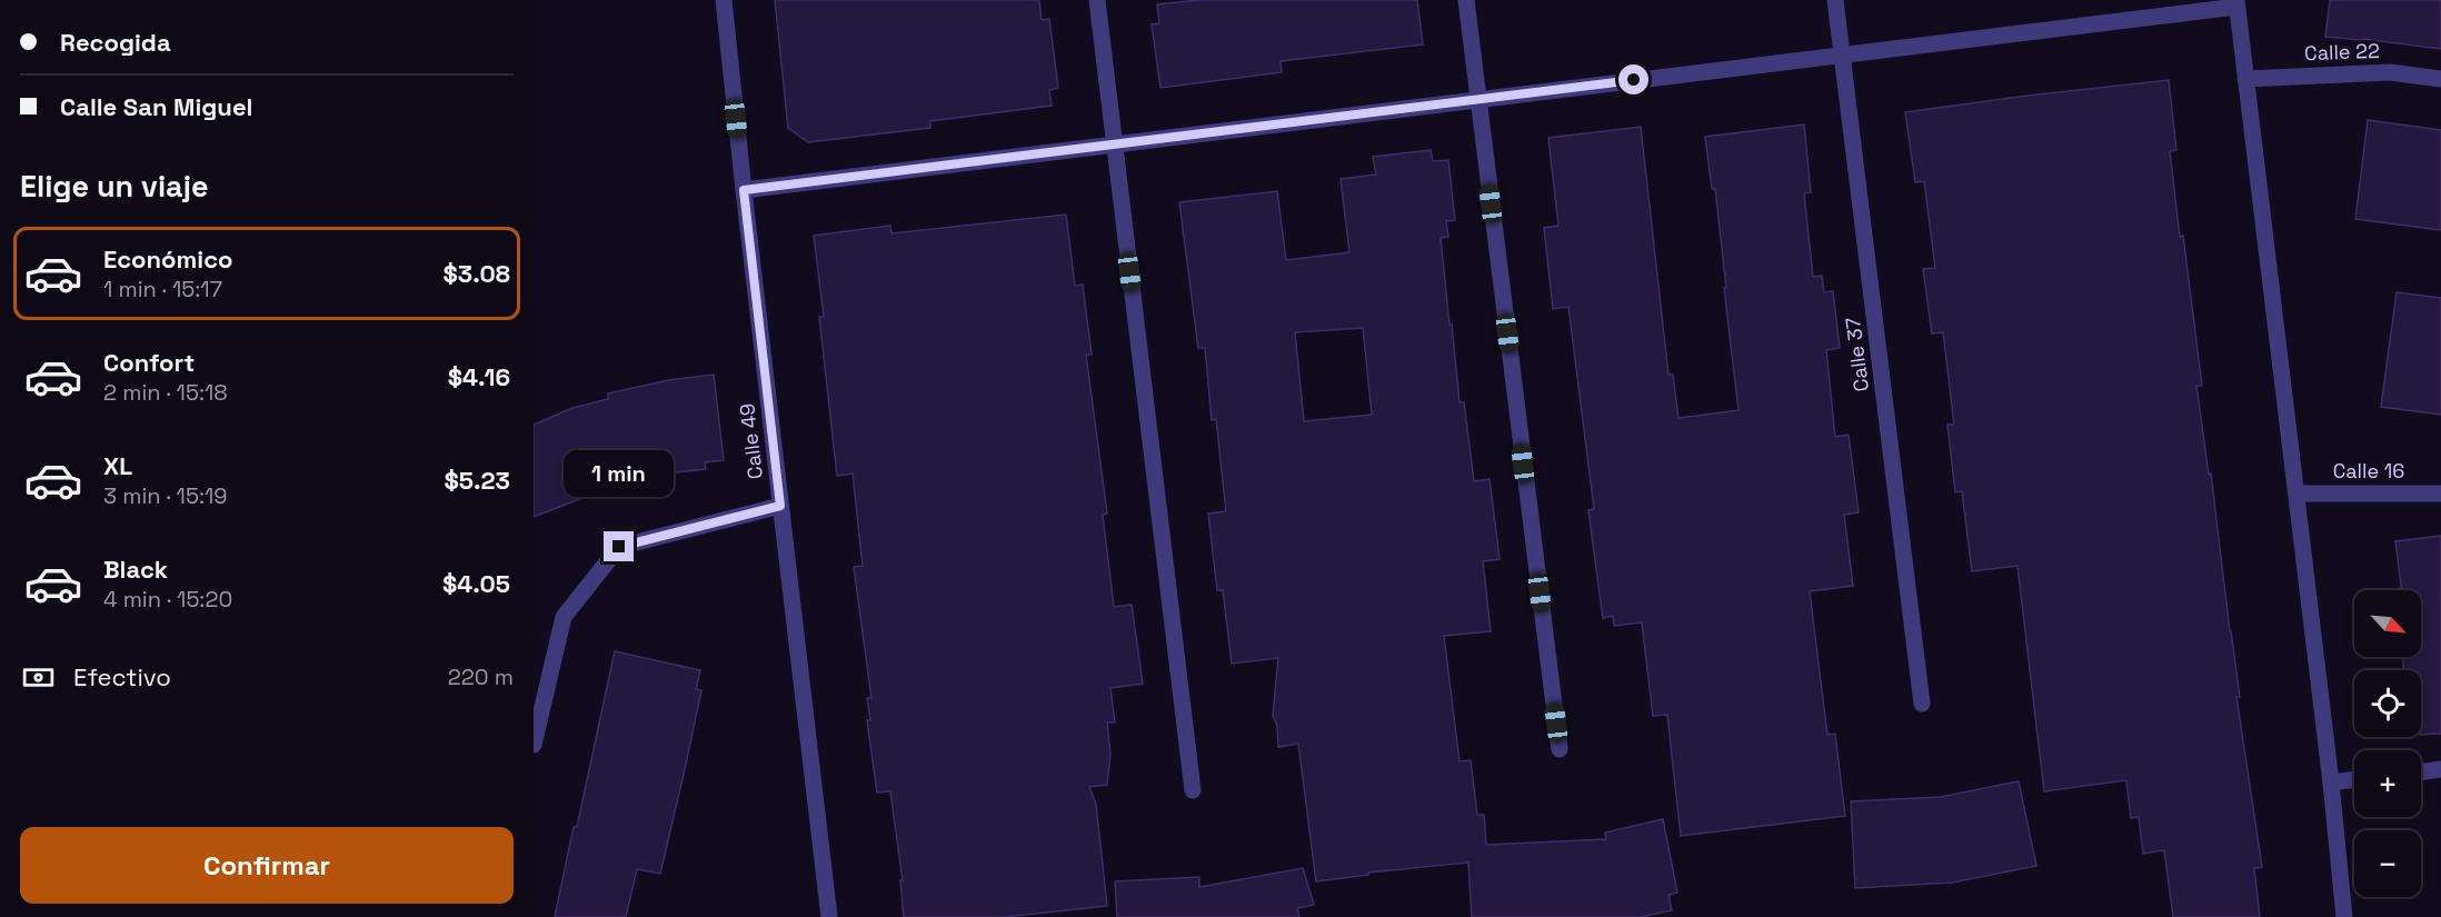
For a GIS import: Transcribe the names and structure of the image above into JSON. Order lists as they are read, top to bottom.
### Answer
{
  "streets": {
    "street": [
      "Calle 22",
      "Calle 37",
      "Calle 49",
      "Calle 16"
    ]
  },
  "north": "bottom right",
  "page": {
    "banner": ["Recogida", "Calle San Miguel"],
    "heading": "Elige un viaje",
    "list": [
      {
        "name": "Económico",
        "note": "1 min · 15:17",
        "value": "$3.08"
      },
      {
        "name": "Confort",
        "note": "2 min · 15:18",
        "value": "$4.16"
      },
      {
        "name": "XL",
        "note": "3 min · 15:19",
        "value": "$5.23"
      },
      {
        "name": "Black",
        "note": "4 min · 15:20",
        "value": "$4.05"
      }
    ],
    "bubble": "1 min",
    "map_buttons": ["+", "−"],
    "pay": ["Efectivo", "220 m"],
    "buttons": "Confirmar"
  }
}
